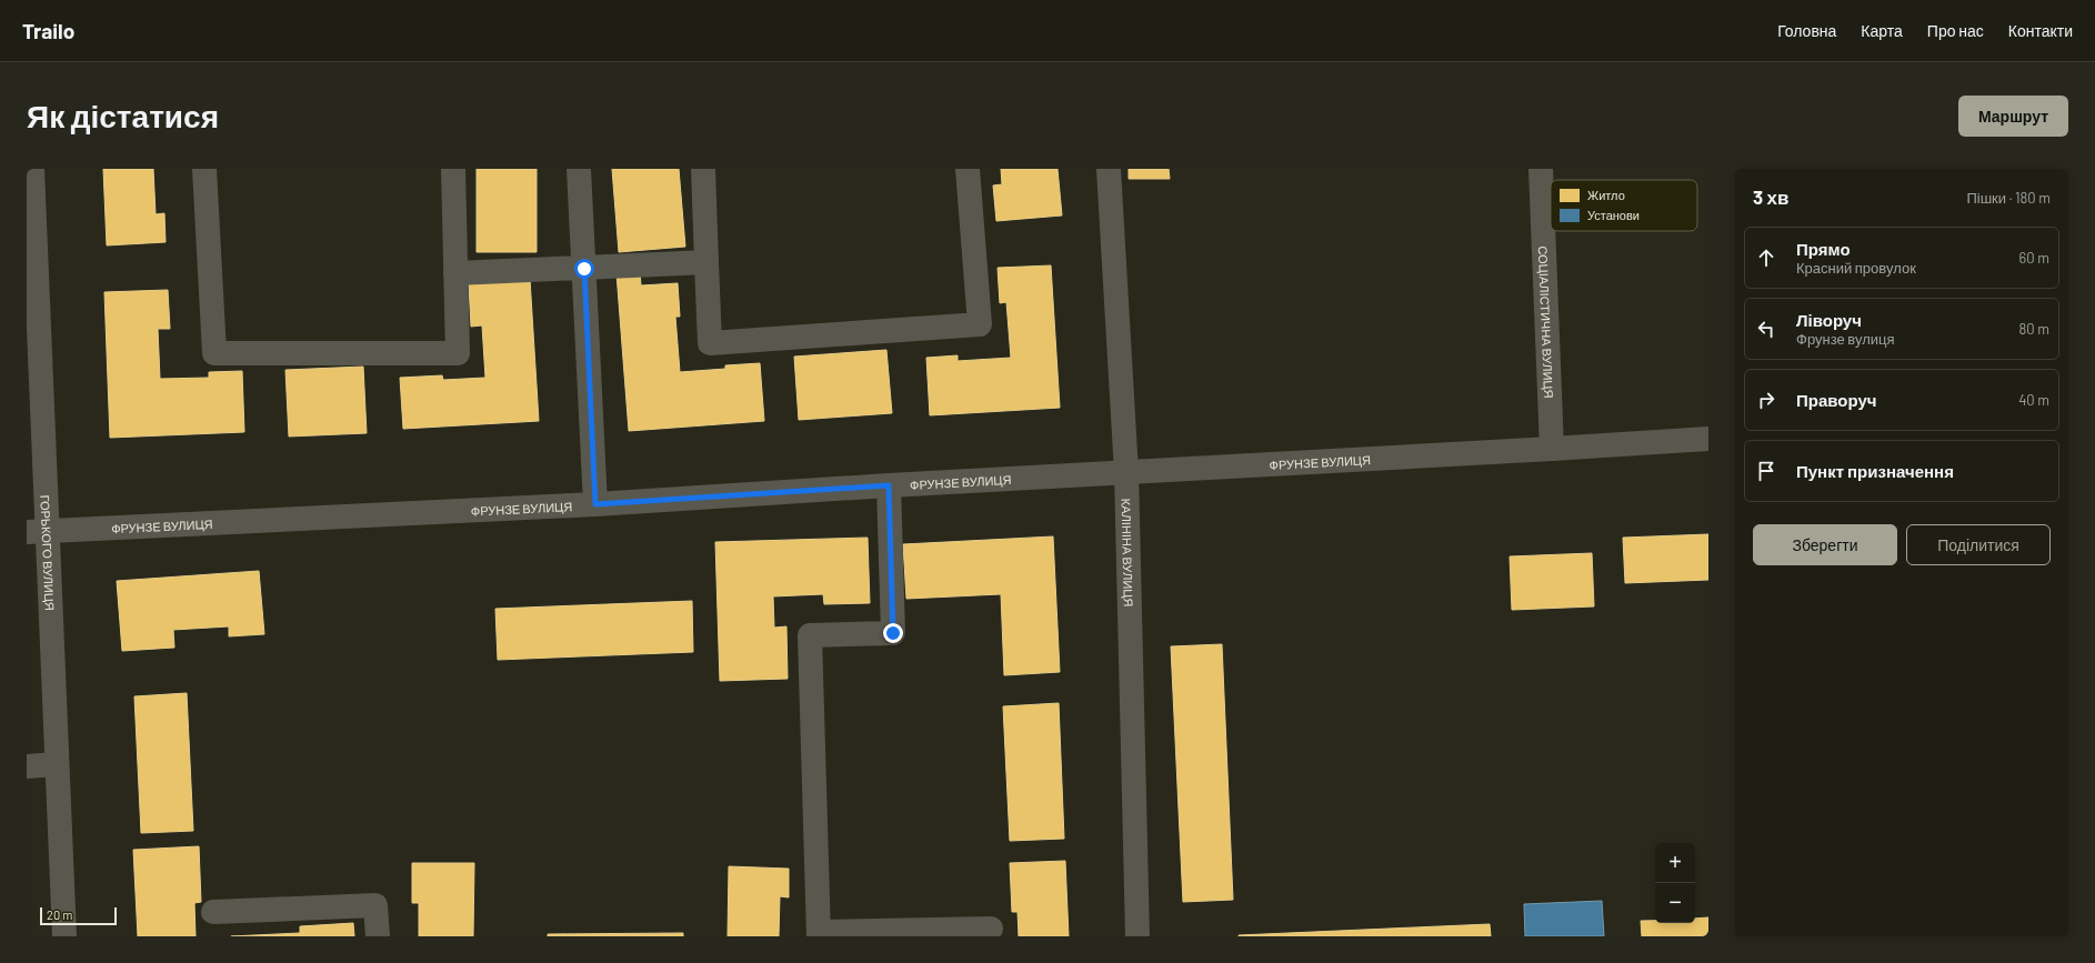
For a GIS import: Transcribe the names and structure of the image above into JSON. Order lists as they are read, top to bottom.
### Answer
{
  "streets": {
    "street": [
      "СОЦІАЛІСТИЧНА ВУЛИЦЯ",
      "ФРУНЗЕ ВУЛИЦЯ",
      "ГОРЬКОГО ВУЛИЦЯ",
      "КАЛІНІНА ВУЛИЦЯ"
    ]
  },
  "crossings": [
    ["СОЦІАЛІСТИЧНА ВУЛИЦЯ", "ФРУНЗЕ ВУЛИЦЯ"],
    ["ФРУНЗЕ ВУЛИЦЯ", "ГОРЬКОГО ВУЛИЦЯ"],
    ["ФРУНЗЕ ВУЛИЦЯ", "КАЛІНІНА ВУЛИЦЯ"]
  ],
  "legend": ["Житло", "Установи"],
  "scale_bar": "20 m",
  "page": {
    "header": "Trailo",
    "nav": [
      "Головна",
      "Карта",
      "Про нас",
      "Контакти"
    ],
    "buttons": [
      "Маршрут",
      ["Зберегти", "Поділитися"]
    ],
    "title": "Як дістатися",
    "heading": ["3 хв", "Пішки · 180 m"],
    "list": [
      ["Прямо", "Красний провулок", "60 m"],
      ["Ліворуч", "Фрунзе вулиця", "80 m"],
      ["Праворуч", "40 m"],
      "Пункт призначення"
    ],
    "map_buttons": ["+", "−"],
    "scale": "20 m"
  }
}
